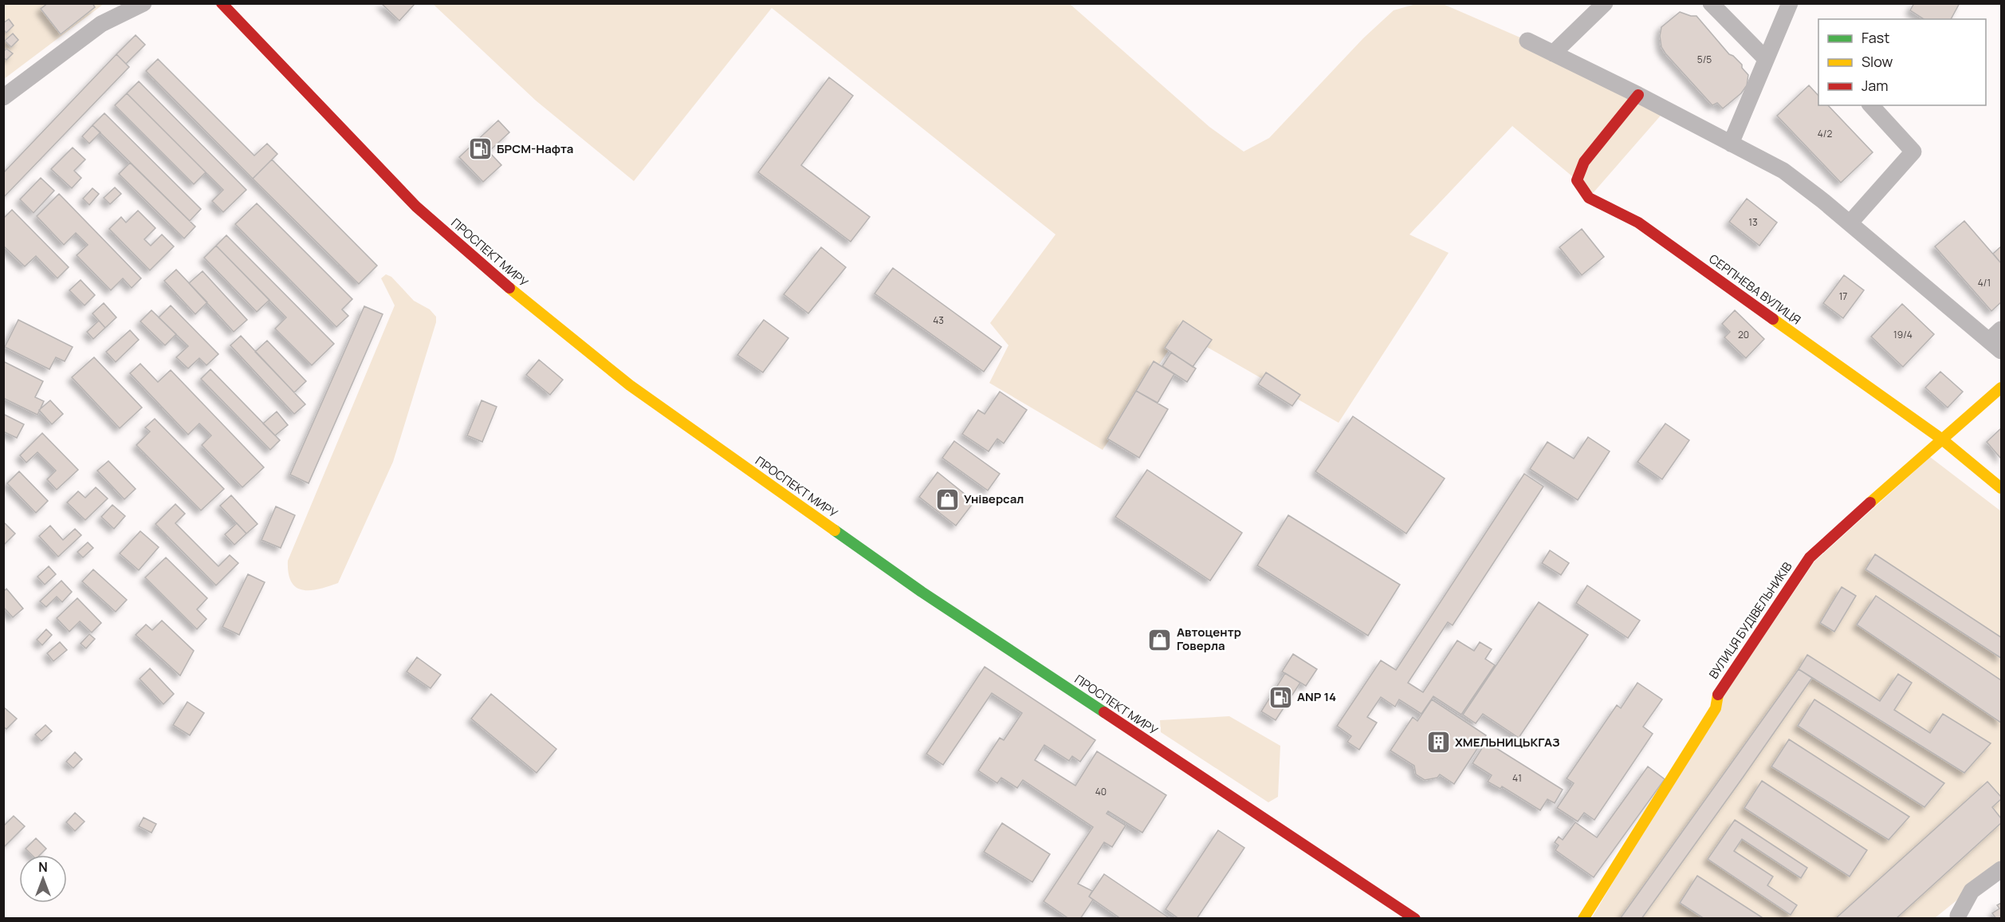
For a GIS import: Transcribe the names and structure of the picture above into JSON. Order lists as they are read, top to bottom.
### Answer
{
  "streets": {
    "main road": ["ПРОСПЕКТ МИРУ", "СЕРПНЕВА ВУЛИЦЯ", "ВУЛИЦЯ БУДІВЕЛЬНИКІВ"]
  },
  "crossings": [
    ["СЕРПНЕВА ВУЛИЦЯ", "ВУЛИЦЯ БУДІВЕЛЬНИКІВ"]
  ],
  "places": {
    "fuel station": ["БРСМ-Нафта", "ANP 14"],
    "shop": ["Універсал", "Автоцентр Говерла"],
    "building": ["ХМЕЛЬНИЦЬКГАЗ"]
  },
  "house_numbers": [
    "5/5",
    "4/2",
    "13",
    "4/1",
    "17",
    "43",
    "20",
    "19/4",
    "41",
    "40"
  ],
  "legend": ["Fast", "Slow", "Jam"],
  "north": "top"
}
